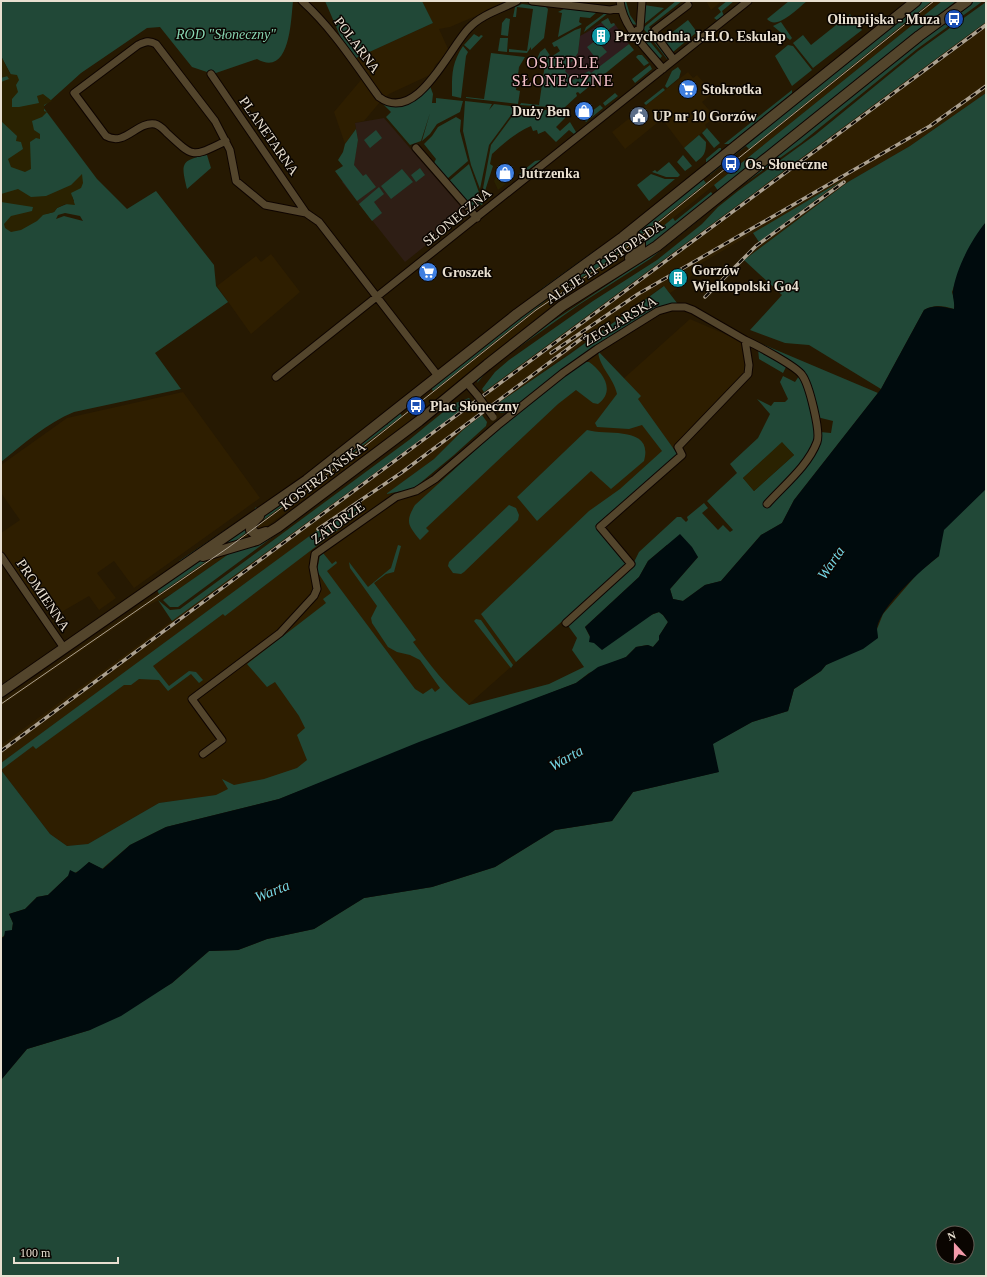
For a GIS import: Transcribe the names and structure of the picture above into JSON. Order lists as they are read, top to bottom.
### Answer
{
  "streets": {
    "main road": ["ALEJE 11 LISTOPADA", "KOSTRZYŃSKA"],
    "street": [
      "POLARNA",
      "PLANETARNA",
      "SŁONECZNA",
      "ŻEGLARSKA",
      "ZATORZE",
      "PROMIENNA"
    ]
  },
  "crossings": [
    ["ALEJE 11 LISTOPADA", "KOSTRZYŃSKA"],
    ["ŻEGLARSKA", "ZATORZE"],
    ["KOSTRZYŃSKA", "PROMIENNA"]
  ],
  "districts": ["OSIEDLE SŁONECZNE"],
  "water": ["Warta"],
  "parks": ["ROD \"Słoneczny\""],
  "places": {
    "bus stop": ["Olimpijska - Muza", "Os. Słoneczne", "Plac Słoneczny"],
    "building": ["Przychodnia J.H.O. Eskulap", "Gorzów Wielkopolski Go4"],
    "supermarket": ["Stokrotka", "Groszek"],
    "shop": ["Duży Ben", "Jutrzenka"],
    "public building": ["UP nr 10 Gorzów"]
  },
  "scale_bar": "100 m",
  "north": "top"
}
